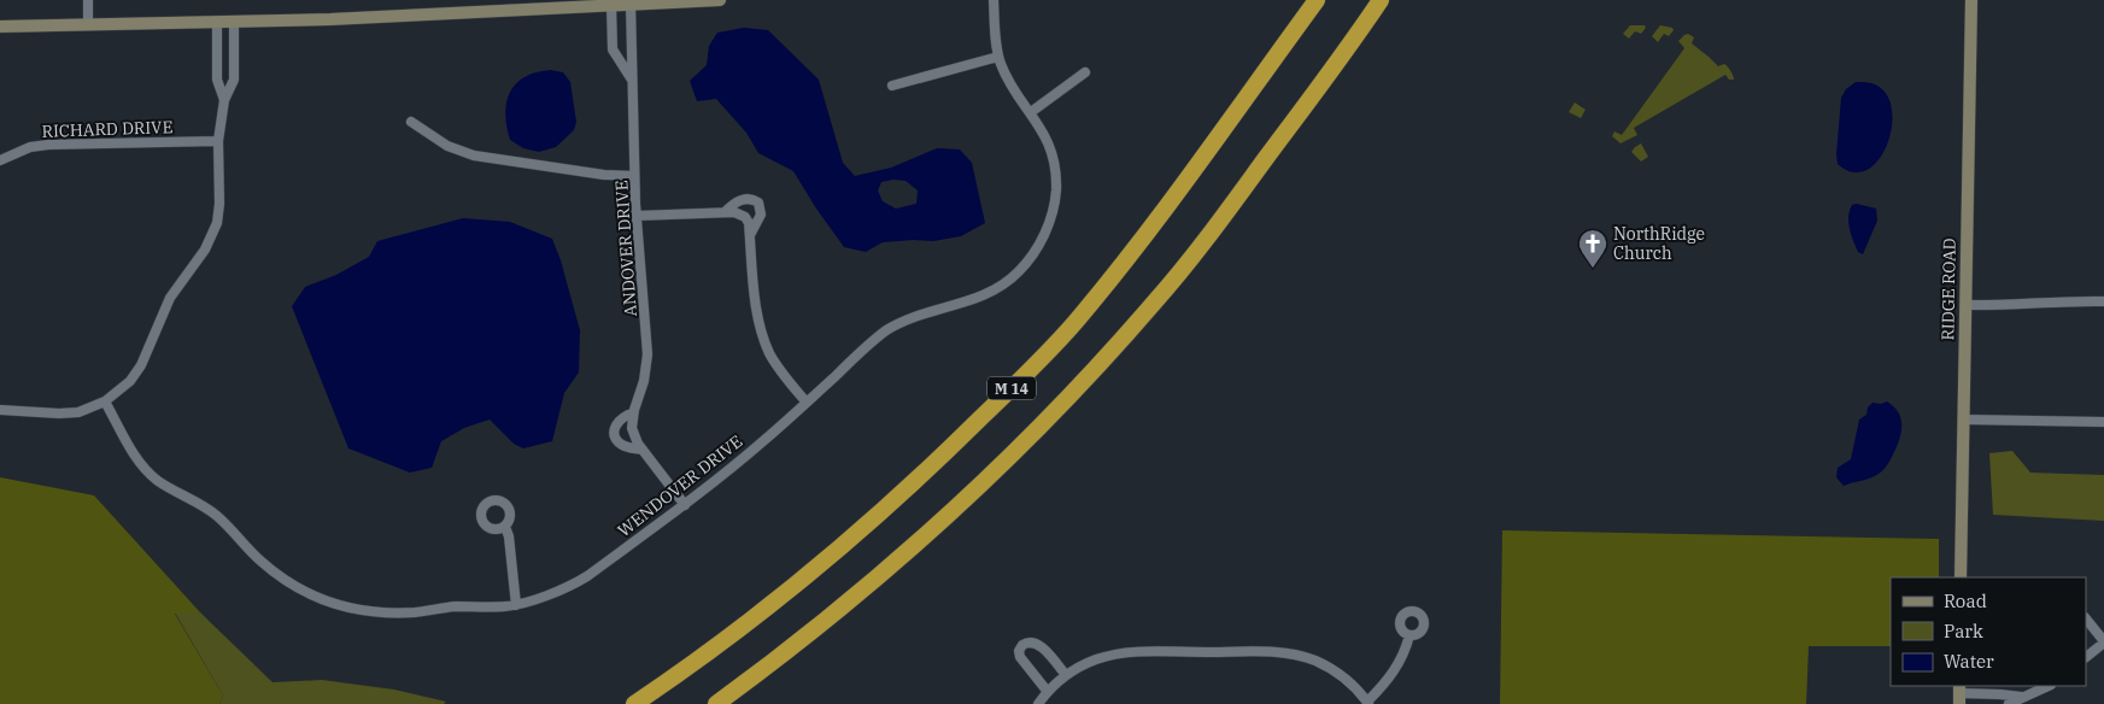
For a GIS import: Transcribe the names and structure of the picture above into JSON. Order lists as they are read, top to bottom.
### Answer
{
  "streets": {
    "highway": ["M 14"],
    "main road": ["RIDGE ROAD"],
    "street": ["RICHARD DRIVE", "ANDOVER DRIVE", "WENDOVER DRIVE"]
  },
  "crossings": [
    ["ANDOVER DRIVE", "WENDOVER DRIVE"]
  ],
  "places": {
    "church": ["NorthRidge Church"]
  },
  "legend": ["Road", "Park", "Water"]
}
